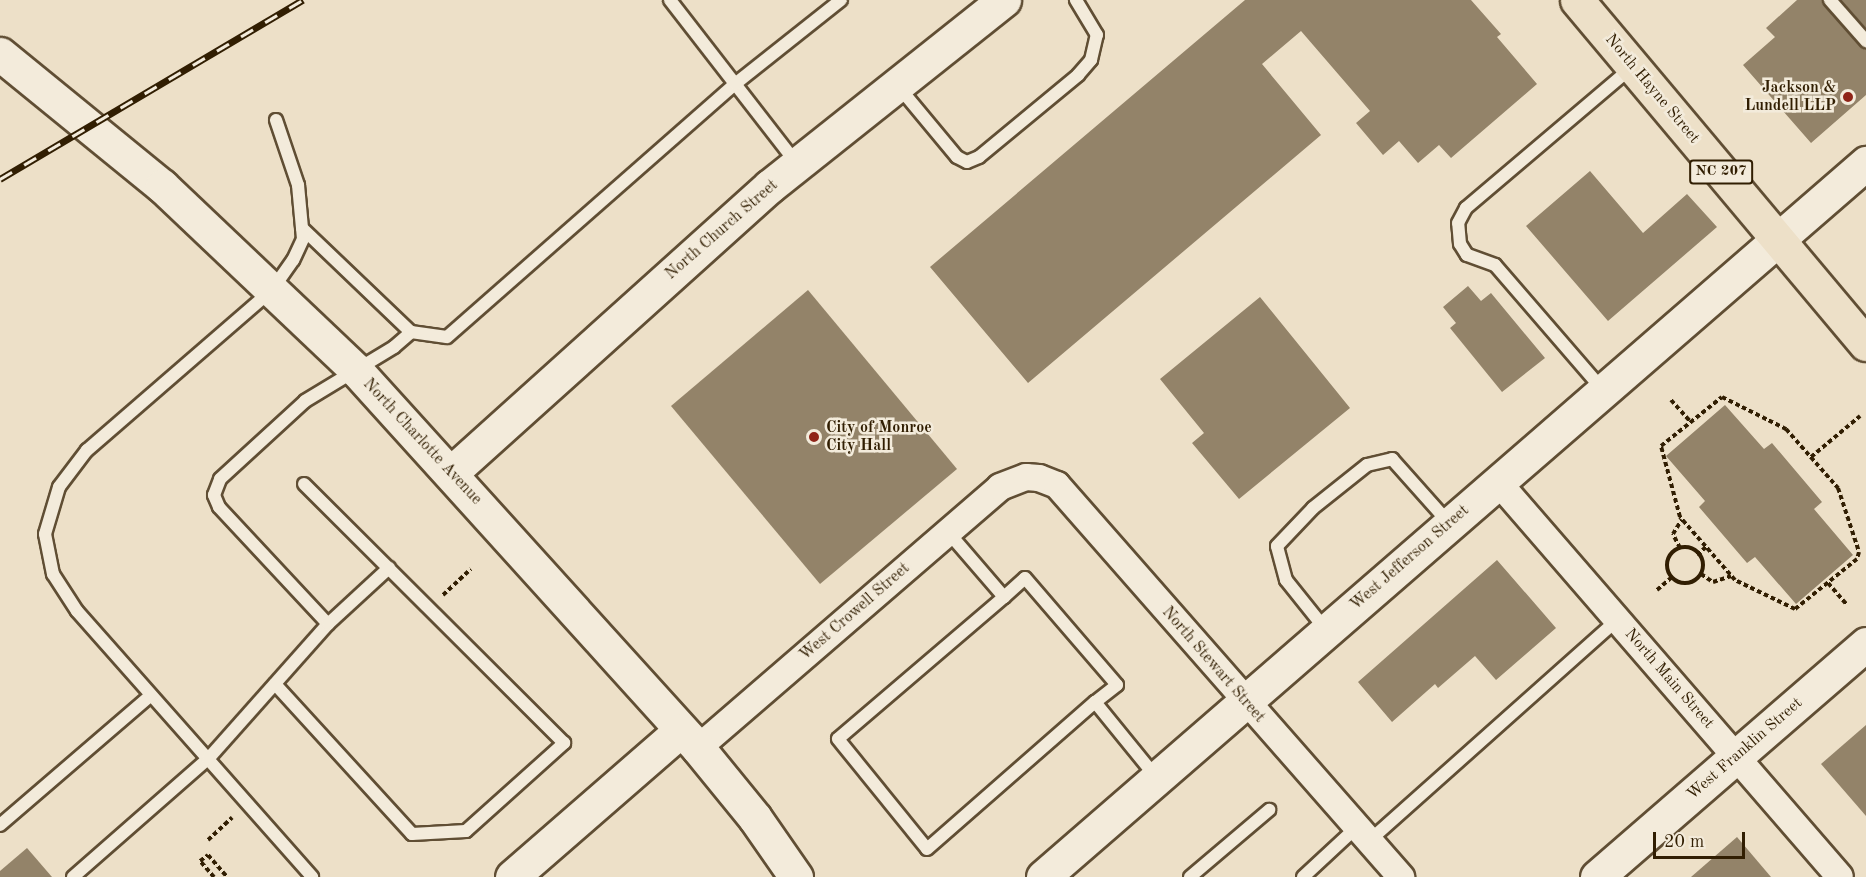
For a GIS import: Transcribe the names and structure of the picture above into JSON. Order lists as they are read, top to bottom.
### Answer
{
  "streets": {
    "main road": [
      "North Hayne Street",
      "NC 207",
      "North Church Street",
      "North Charlotte Avenue",
      "West Jefferson Street",
      "West Crowell Street",
      "West Franklin Street"
    ],
    "street": ["North Stewart Street", "North Main Street"]
  },
  "crossings": [
    ["North Hayne Street", "West Jefferson Street"],
    ["North Church Street", "North Charlotte Avenue"],
    ["North Charlotte Avenue", "West Crowell Street"],
    ["West Jefferson Street", "North Stewart Street"],
    ["West Jefferson Street", "North Main Street"],
    ["West Crowell Street", "North Stewart Street"],
    ["North Main Street", "West Franklin Street"]
  ],
  "places": ["Jackson & Lundell LLP", "City of Monroe City Hall"],
  "scale_bar": "20 m"
}
